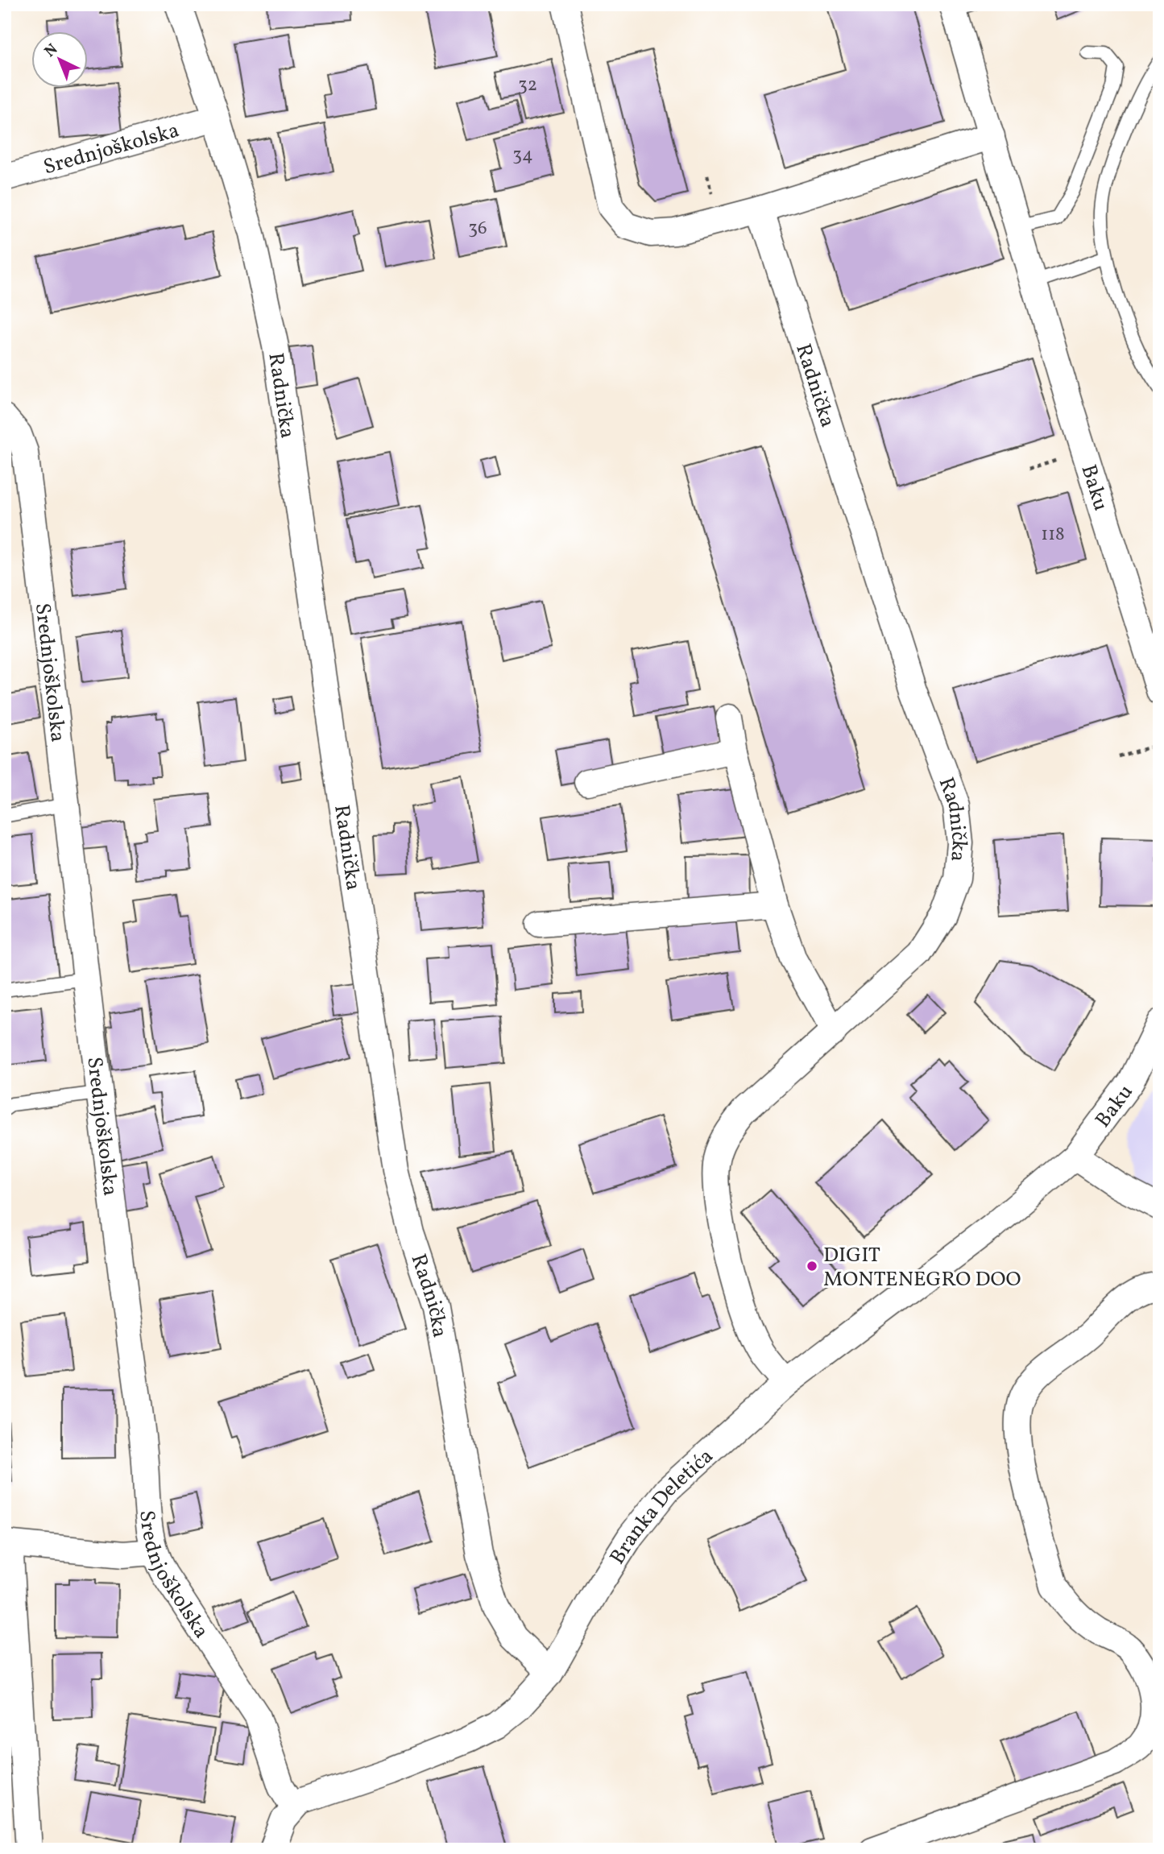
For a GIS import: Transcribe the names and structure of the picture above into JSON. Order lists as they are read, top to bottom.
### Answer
{
  "streets": {
    "street": [
      "Srednjoškolska",
      "Radnička",
      "Baku",
      "Branka Deletića"
    ]
  },
  "crossings": [
    ["Srednjoškolska", "Radnička"],
    ["Srednjoškolska", "Branka Deletića"],
    ["Radnička", "Branka Deletića"],
    ["Baku", "Branka Deletića"]
  ],
  "places": ["DIGIT MONTENEGRO DOO"],
  "house_numbers": [
    "32",
    "34",
    "36",
    "118"
  ],
  "north": "top left"
}
